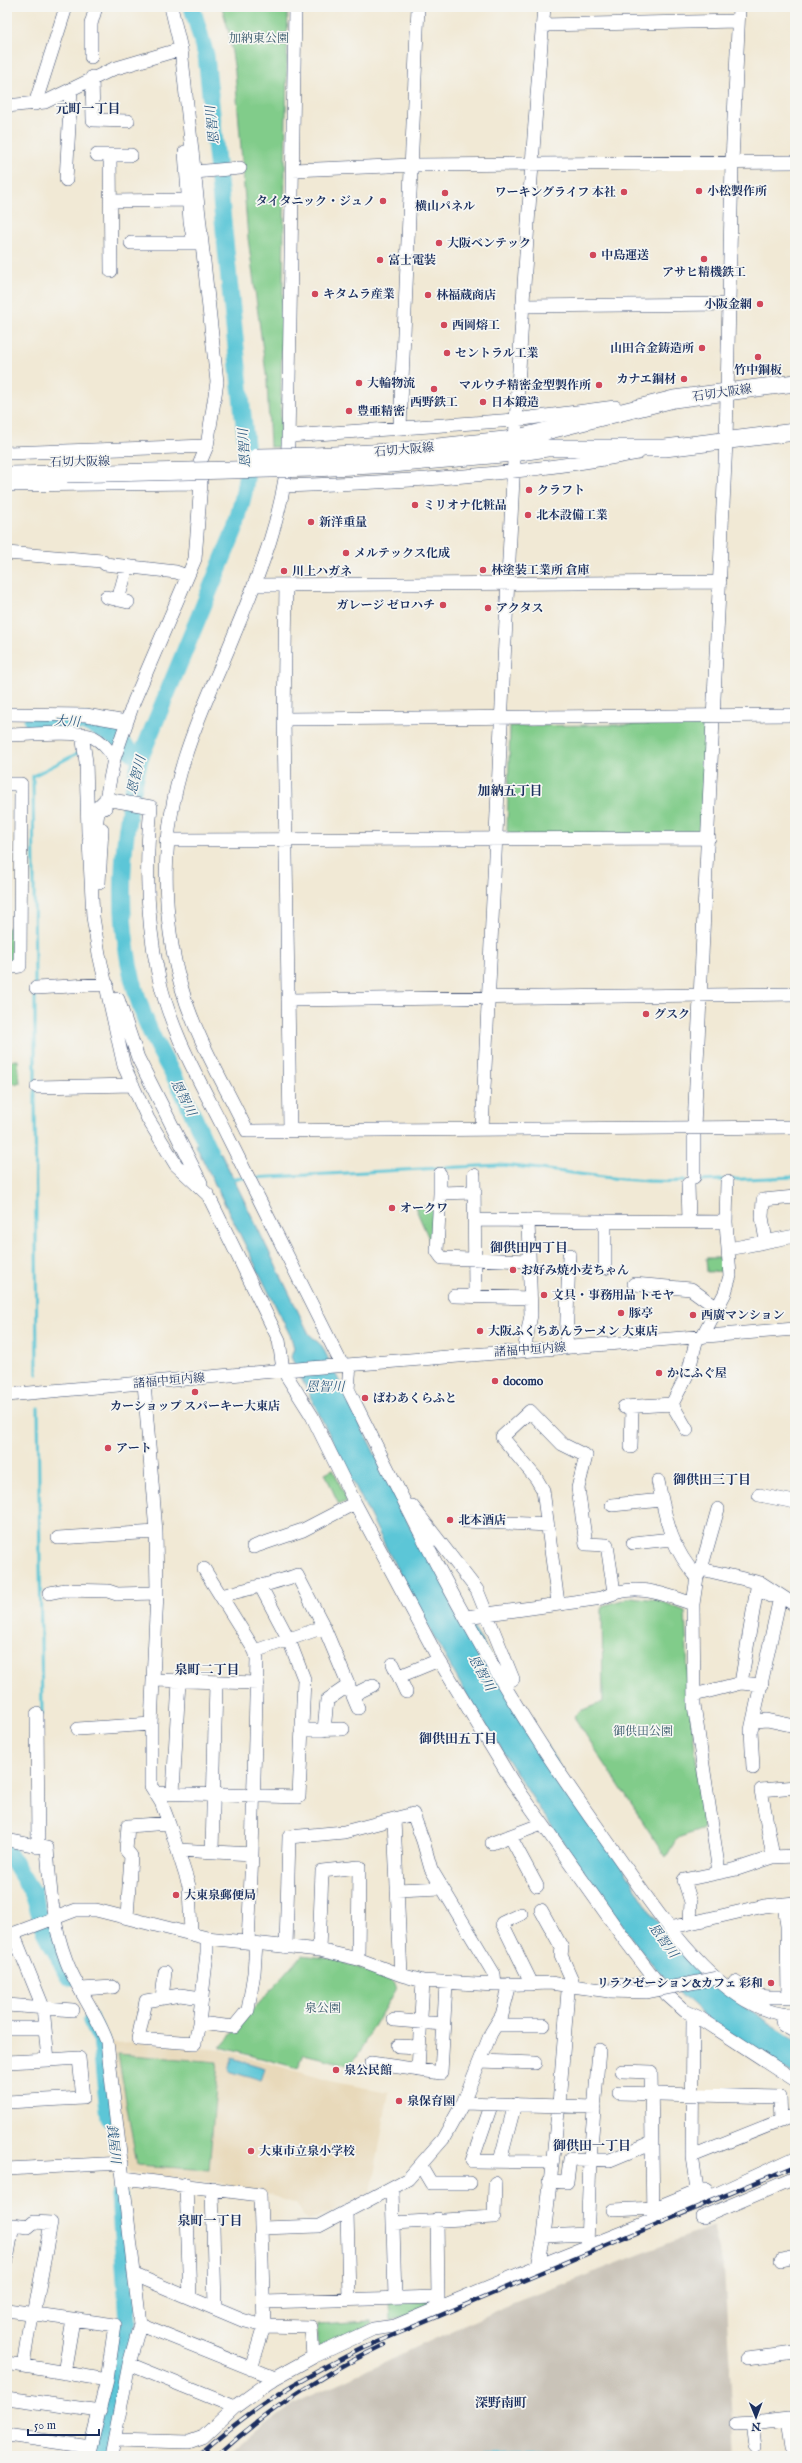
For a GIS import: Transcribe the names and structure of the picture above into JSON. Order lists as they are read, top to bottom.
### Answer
{
  "streets": {
    "main road": ["石切大阪線"],
    "street": ["諸福中垣内線"]
  },
  "districts": [
    "元町一丁目",
    "加納五丁目",
    "御供田四丁目",
    "御供田三丁目",
    "泉町二丁目",
    "御供田五丁目",
    "御供田一丁目",
    "泉町一丁目",
    "深野南町"
  ],
  "water": ["恩智川", "大川", "銭屋川"],
  "parks": ["加納東公園", "御供田公園", "泉公園"],
  "places": [
    "小松製作所",
    "ワーキングライフ 本社",
    "横山パネル",
    "タイタニック・ジュノ",
    "大阪ベンテック",
    "中島運送",
    "アサヒ精機鉄工",
    "富士電装",
    "キタムラ産業",
    "林福蔵商店",
    "小阪金網",
    "西岡熔工",
    "山田合金鋳造所",
    "セントラル工業",
    "竹中鋼板",
    "カナエ鋼材",
    "大輪物流",
    "マルウチ精密金型製作所",
    "西野鉄工",
    "日本鍛造",
    "豊亜精密",
    "クラフト",
    "ミリオナ化粧品",
    "北本設備工業",
    "新洋重量",
    "メルテックス化成",
    "林塗装工業所 倉庫",
    "川上ハガネ",
    "ガレージ ゼロハチ",
    "アクタス",
    "グスク",
    "オークワ",
    "お好み焼小麦ちゃん",
    "文具・事務用品 トモヤ",
    "豚亭",
    "西廣マンション",
    "大阪ふくちあんラーメン 大東店",
    "かにふぐ屋",
    "docomo",
    "カーショップ スパーキー大東店",
    "ぱわあくらふと",
    "アート",
    "北本酒店",
    "大東泉郵便局",
    "リラクゼーション&カフェ 彩和",
    "泉公民館",
    "泉保育園",
    "大東市立泉小学校"
  ],
  "scale_bar": "50 m",
  "north": "bottom"
}
